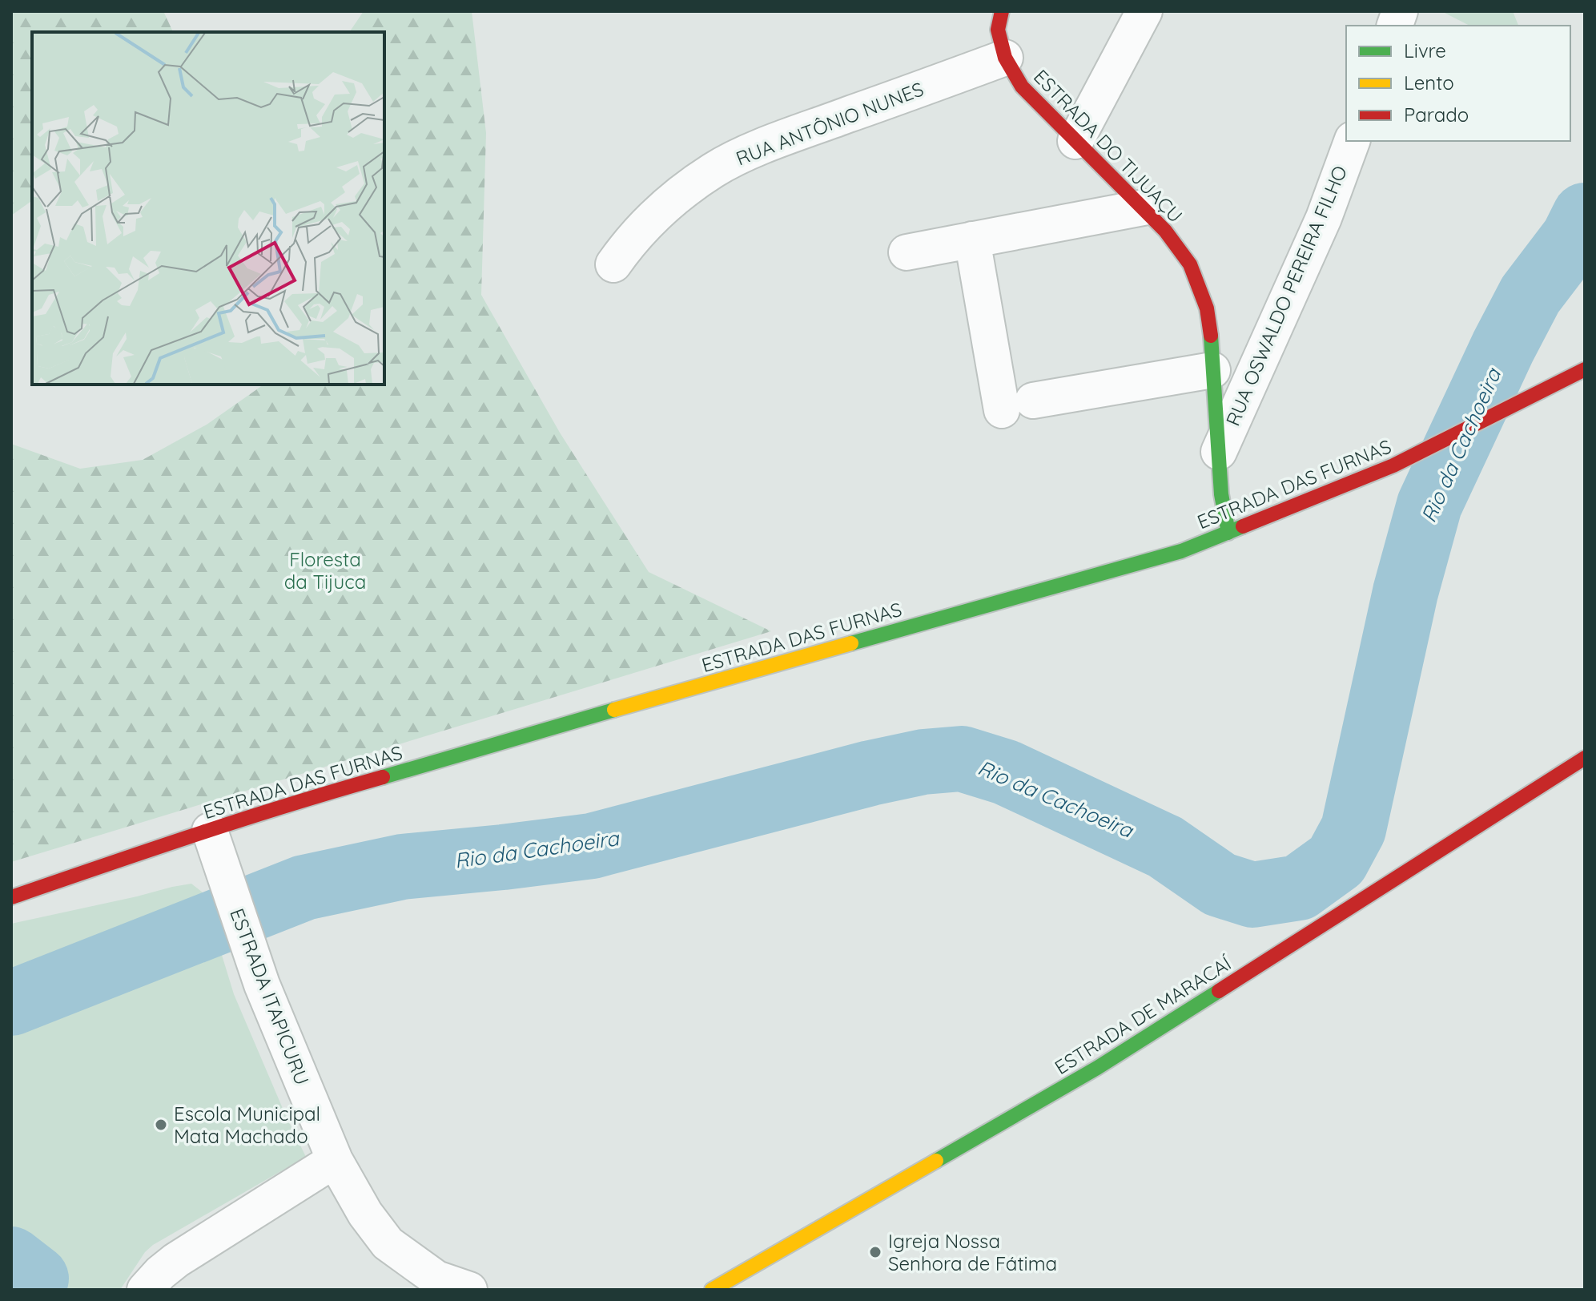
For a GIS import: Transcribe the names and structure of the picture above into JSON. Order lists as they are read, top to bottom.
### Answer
{
  "streets": {
    "main road": ["ESTRADA DO TIJUAÇU", "ESTRADA DAS FURNAS", "ESTRADA DE MARACAÍ"],
    "street": ["RUA ANTÔNIO NUNES", "RUA OSWALDO PEREIRA FILHO", "ESTRADA ITAPICURU"]
  },
  "crossings": [
    ["RUA ANTÔNIO NUNES", "ESTRADA DO TIJUAÇU"],
    ["ESTRADA DO TIJUAÇU", "RUA OSWALDO PEREIRA FILHO"],
    ["ESTRADA DO TIJUAÇU", "ESTRADA DAS FURNAS"],
    ["ESTRADA DAS FURNAS", "ESTRADA ITAPICURU"]
  ],
  "water": ["Rio da Cachoeira"],
  "parks": ["Floresta da Tijuca"],
  "places": ["Escola Municipal Mata Machado", "Igreja Nossa Senhora de Fátima"],
  "legend": ["Livre", "Lento", "Parado"]
}
